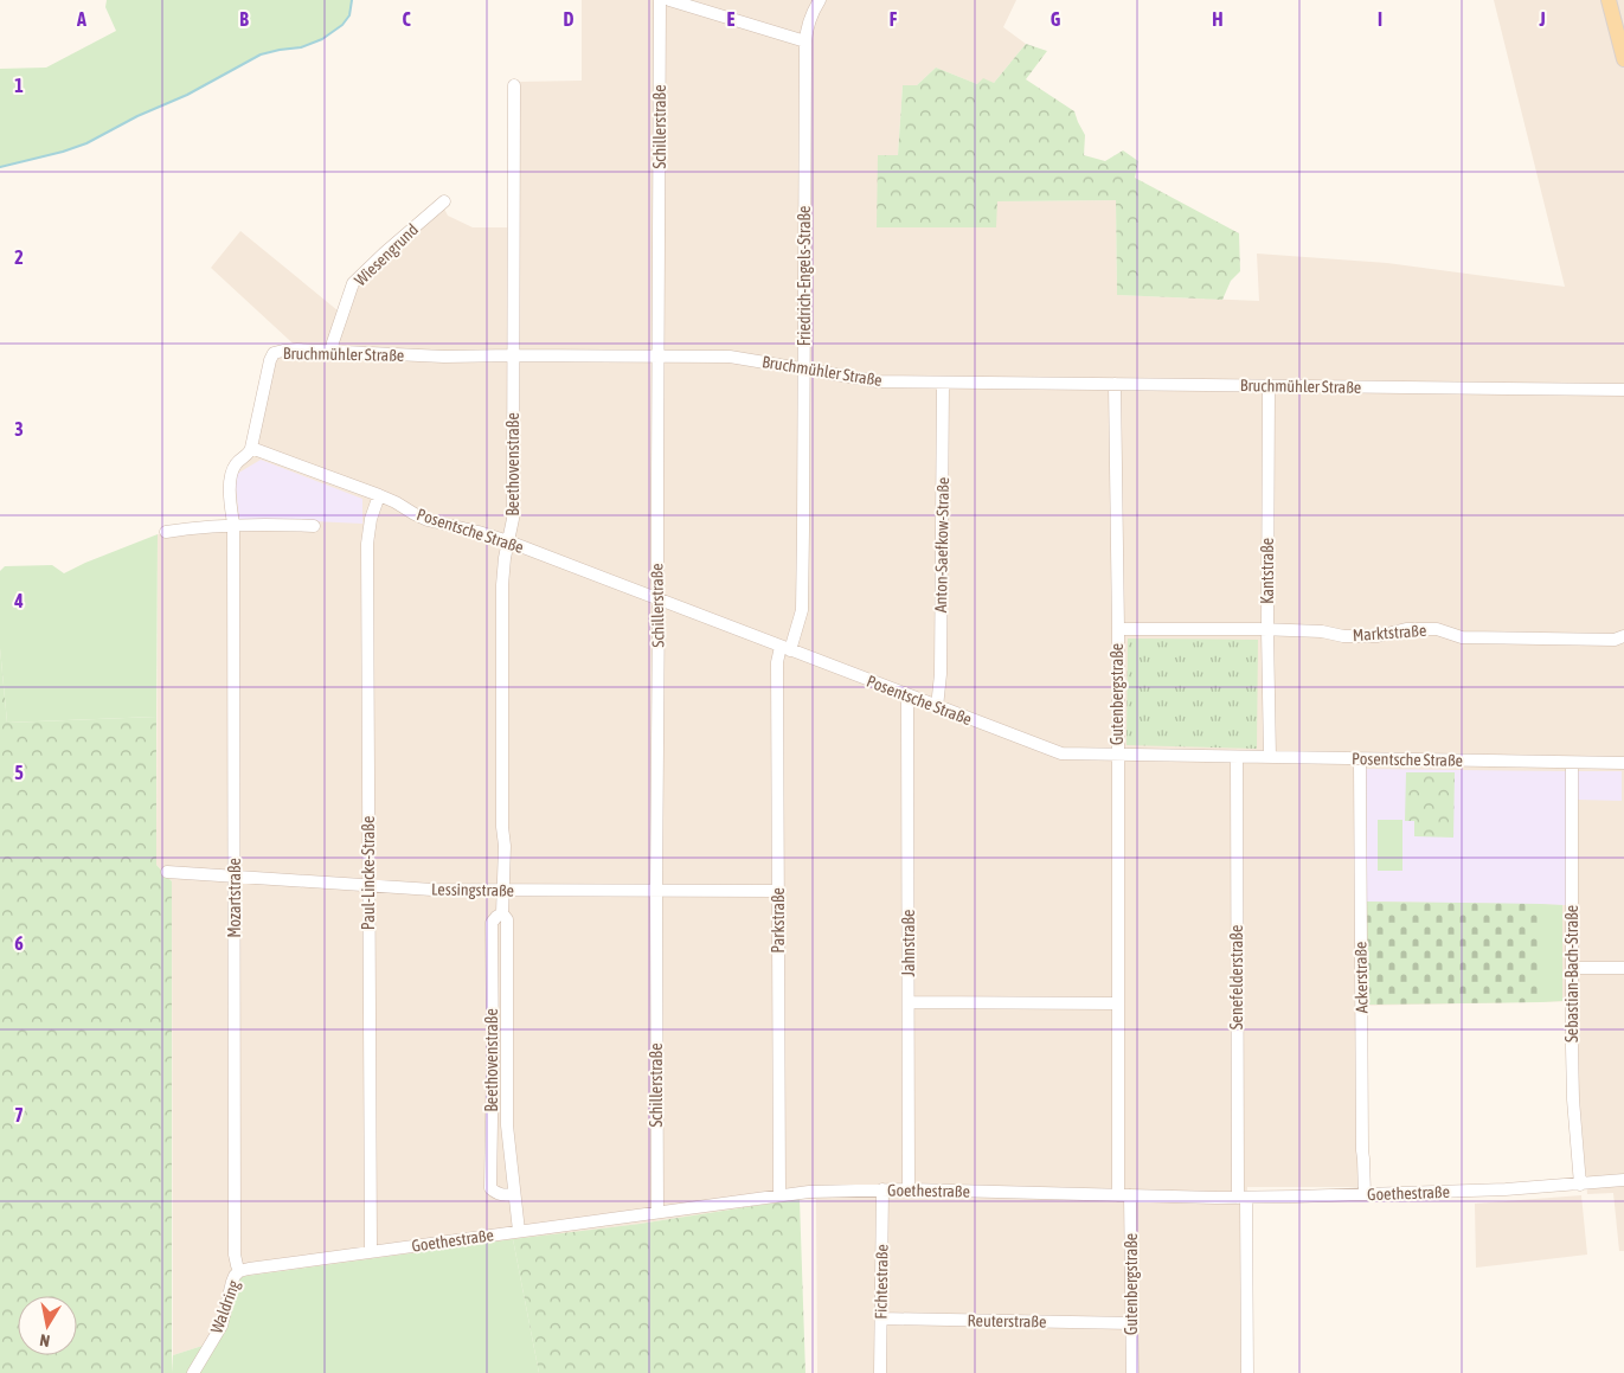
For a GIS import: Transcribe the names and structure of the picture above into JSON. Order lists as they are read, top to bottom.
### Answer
{
  "streets": {
    "street": [
      "Schillerstraße",
      "Wiesengrund",
      "Friedrich-Engels-Straße",
      "Bruchmühler Straße",
      "Beethovenstraße",
      "Posentsche Straße",
      "Anton-Saefkow-Straße",
      "Kantstraße",
      "Marktstraße",
      "Gutenbergstraße",
      "Paul-Lincke-Straße",
      "Lessingstraße",
      "Mozartstraße",
      "Parkstraße",
      "Jahnstraße",
      "Sebastian-Bach-Straße",
      "Senefelderstraße",
      "Ackerstraße",
      "Goethestraße",
      "Fichtestraße",
      "Waldring",
      "Reuterstraße"
    ]
  },
  "crossings": [
    ["Schillerstraße", "Bruchmühler Straße"],
    ["Schillerstraße", "Posentsche Straße"],
    ["Schillerstraße", "Lessingstraße"],
    ["Schillerstraße", "Goethestraße"],
    ["Wiesengrund", "Bruchmühler Straße"],
    ["Friedrich-Engels-Straße", "Bruchmühler Straße"],
    ["Friedrich-Engels-Straße", "Posentsche Straße"],
    ["Friedrich-Engels-Straße", "Parkstraße"],
    ["Bruchmühler Straße", "Beethovenstraße"],
    ["Bruchmühler Straße", "Posentsche Straße"],
    ["Bruchmühler Straße", "Anton-Saefkow-Straße"],
    ["Bruchmühler Straße", "Kantstraße"],
    ["Bruchmühler Straße", "Gutenbergstraße"],
    ["Bruchmühler Straße", "Mozartstraße"],
    ["Beethovenstraße", "Posentsche Straße"],
    ["Beethovenstraße", "Lessingstraße"],
    ["Beethovenstraße", "Goethestraße"],
    ["Posentsche Straße", "Anton-Saefkow-Straße"],
    ["Posentsche Straße", "Kantstraße"],
    ["Posentsche Straße", "Gutenbergstraße"],
    ["Posentsche Straße", "Paul-Lincke-Straße"],
    ["Posentsche Straße", "Parkstraße"],
    ["Posentsche Straße", "Jahnstraße"],
    ["Posentsche Straße", "Sebastian-Bach-Straße"],
    ["Posentsche Straße", "Senefelderstraße"],
    ["Posentsche Straße", "Ackerstraße"],
    ["Kantstraße", "Marktstraße"],
    ["Marktstraße", "Gutenbergstraße"],
    ["Gutenbergstraße", "Goethestraße"],
    ["Gutenbergstraße", "Reuterstraße"],
    ["Paul-Lincke-Straße", "Lessingstraße"],
    ["Paul-Lincke-Straße", "Goethestraße"],
    ["Lessingstraße", "Mozartstraße"],
    ["Lessingstraße", "Parkstraße"],
    ["Mozartstraße", "Goethestraße"],
    ["Mozartstraße", "Waldring"],
    ["Parkstraße", "Goethestraße"],
    ["Jahnstraße", "Goethestraße"],
    ["Sebastian-Bach-Straße", "Goethestraße"],
    ["Senefelderstraße", "Goethestraße"],
    ["Ackerstraße", "Goethestraße"],
    ["Goethestraße", "Fichtestraße"],
    ["Goethestraße", "Waldring"],
    ["Fichtestraße", "Reuterstraße"]
  ],
  "north": "bottom",
  "grid": {
    "columns": [
      "A",
      "B",
      "C",
      "D",
      "E",
      "F",
      "G",
      "H",
      "I",
      "J"
    ],
    "rows": [
      "1",
      "2",
      "3",
      "4",
      "5",
      "6",
      "7"
    ]
  }
}
